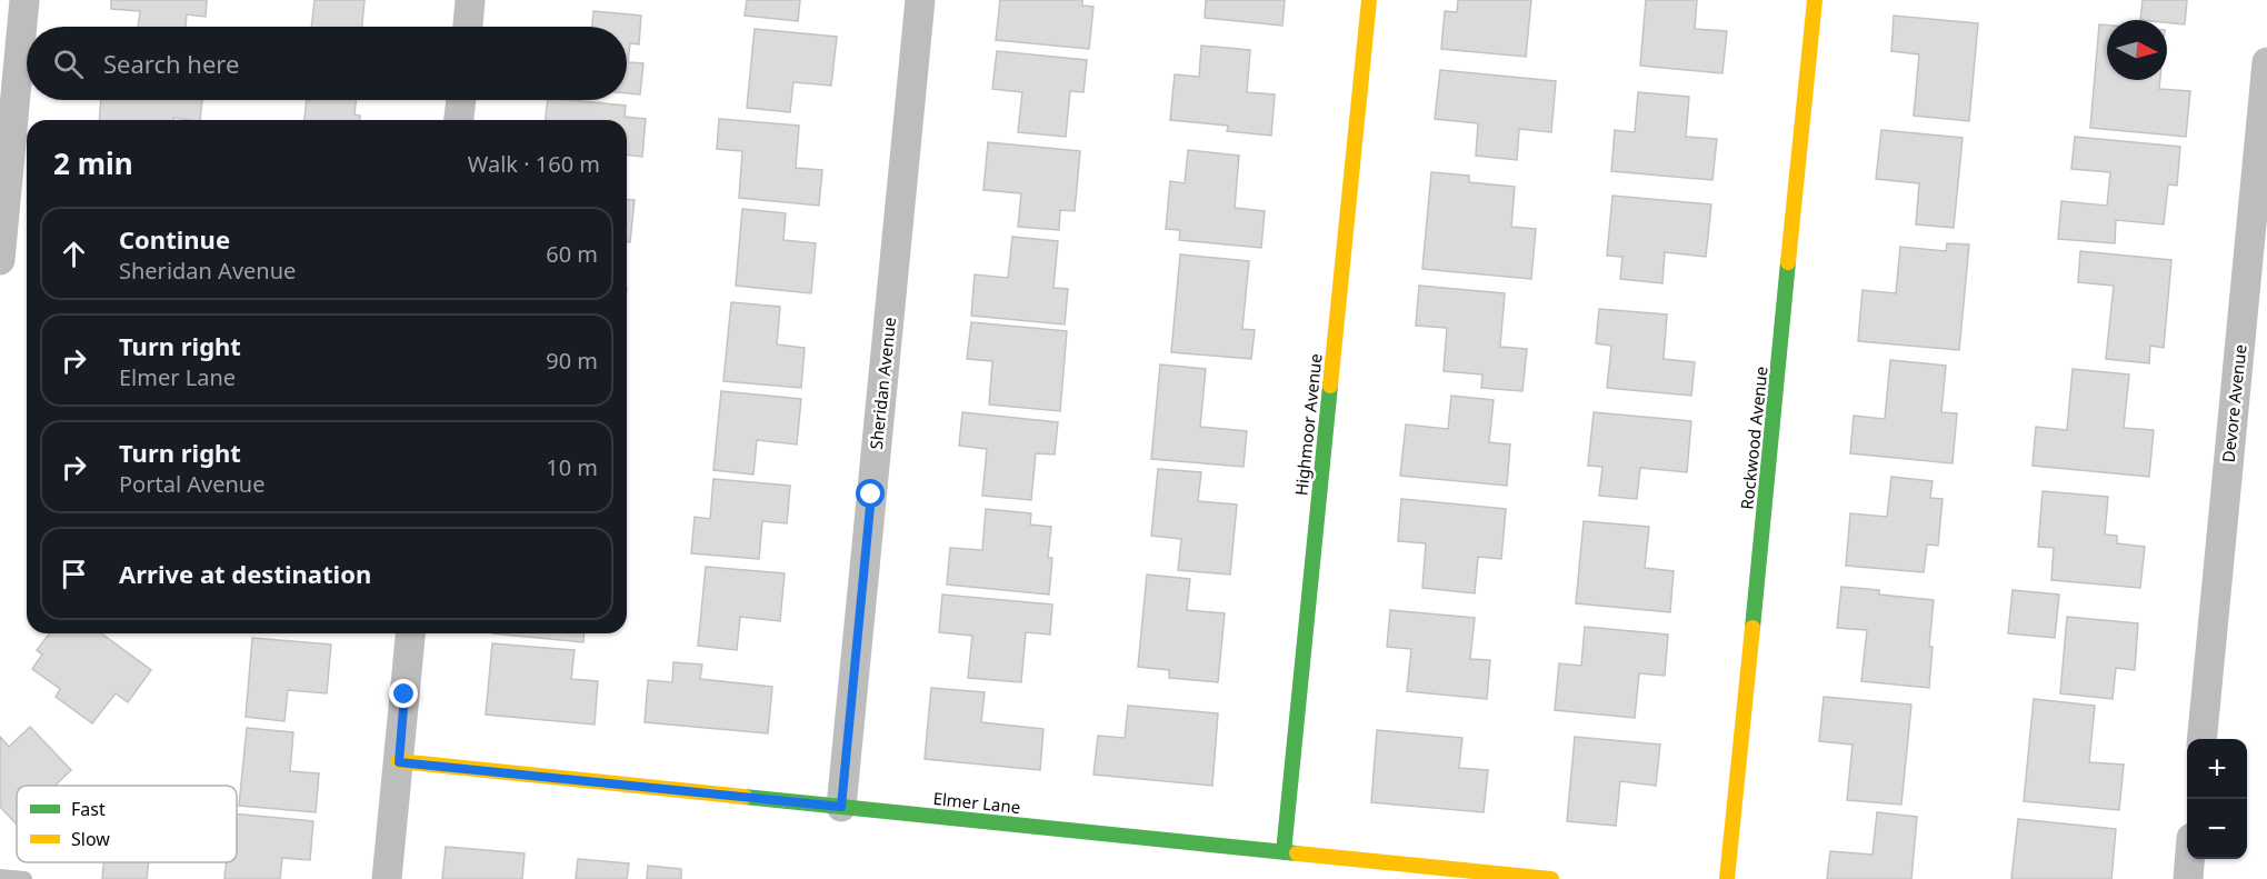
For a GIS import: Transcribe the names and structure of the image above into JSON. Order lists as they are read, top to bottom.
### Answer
{
  "streets": {
    "street": [
      "Sheridan Avenue",
      "Devore Avenue",
      "Highmoor Avenue",
      "Rockwood Avenue",
      "Elmer Lane"
    ]
  },
  "crossings": [
    ["Sheridan Avenue", "Elmer Lane"],
    ["Highmoor Avenue", "Elmer Lane"]
  ],
  "legend": ["Fast", "Slow"],
  "north": "right",
  "page": {
    "search": "Search here",
    "heading": ["2 min", "Walk · 160 m"],
    "list": [
      ["Continue", "Sheridan Avenue", "60 m"],
      ["Turn right", "Elmer Lane", "90 m"],
      ["Turn right", "Portal Avenue", "10 m"],
      "Arrive at destination"
    ],
    "map_buttons": ["+", "−"]
  }
}
